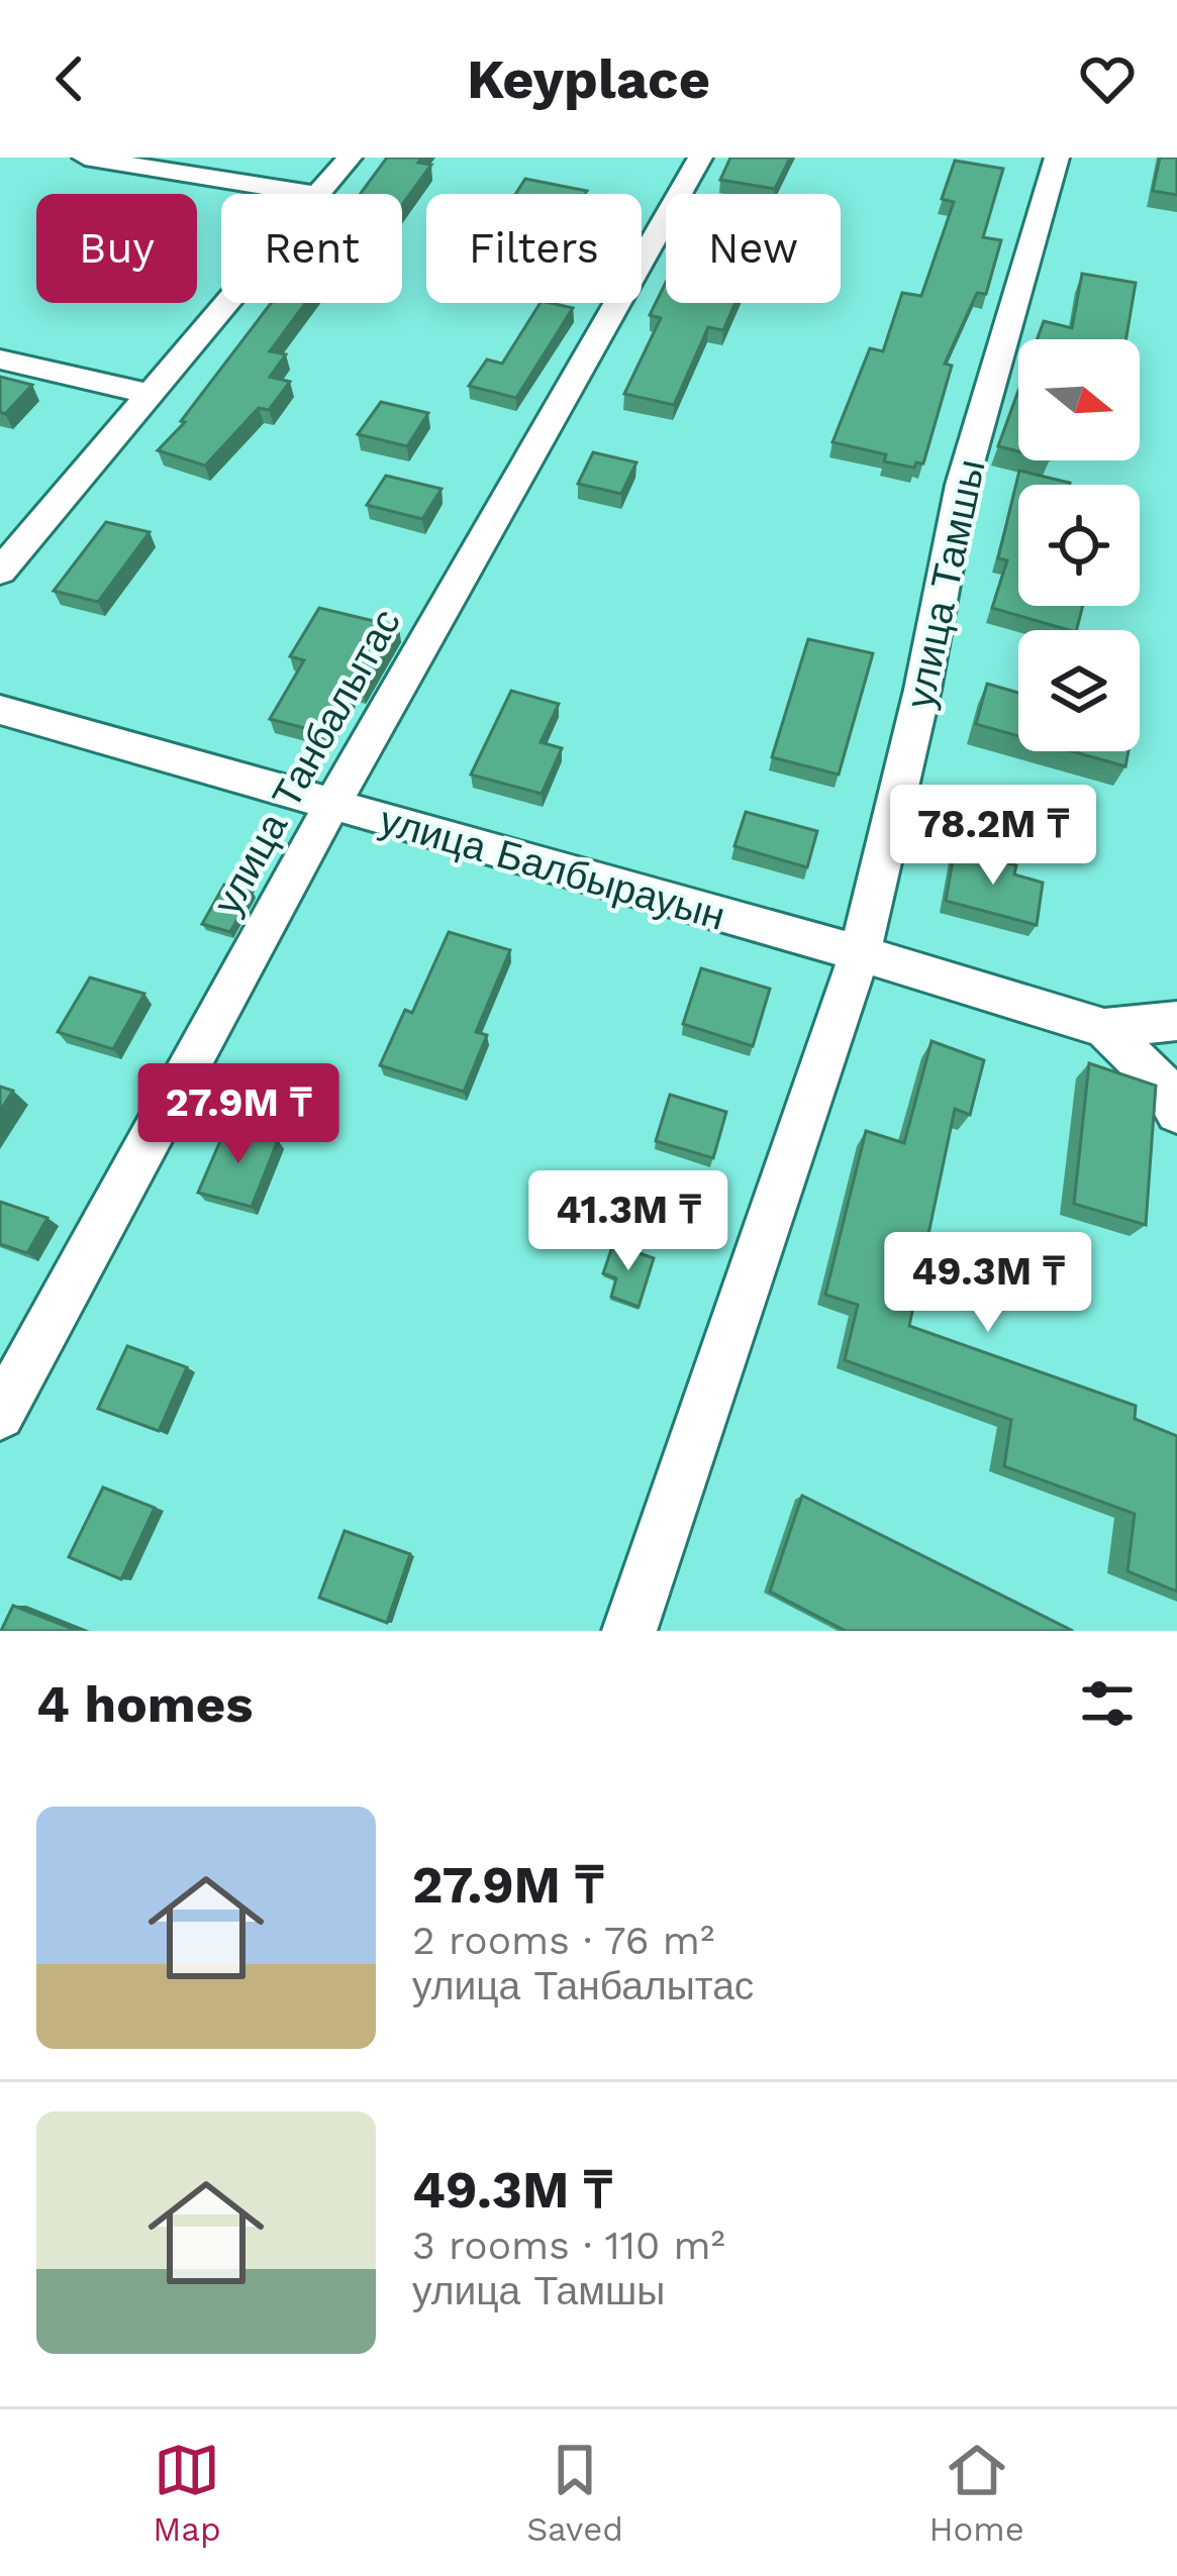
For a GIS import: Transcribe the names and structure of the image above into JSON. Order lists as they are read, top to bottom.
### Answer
{
  "streets": {
    "street": ["улица Тамшы", "улица Танбалытас", "улица Балбырауын"]
  },
  "crossings": [
    ["улица Тамшы", "улица Балбырауын"],
    ["улица Танбалытас", "улица Балбырауын"]
  ],
  "north": "right",
  "page": {
    "header": "Keyplace",
    "chip": [
      "Buy",
      "Rent",
      "Filters",
      "New"
    ],
    "price": [
      "78.2M ₸",
      "27.9M ₸",
      "41.3M ₸",
      "49.3M ₸"
    ],
    "heading": "4 homes",
    "list": [
      {
        "name": "27.9M ₸",
        "note": "2 rooms · 76 m² · улица Танбалытас"
      },
      {
        "name": "49.3M ₸",
        "note": "3 rooms · 110 m² · улица Тамшы"
      }
    ],
    "tabs": ["Map", "Saved", "Home"]
  }
}
